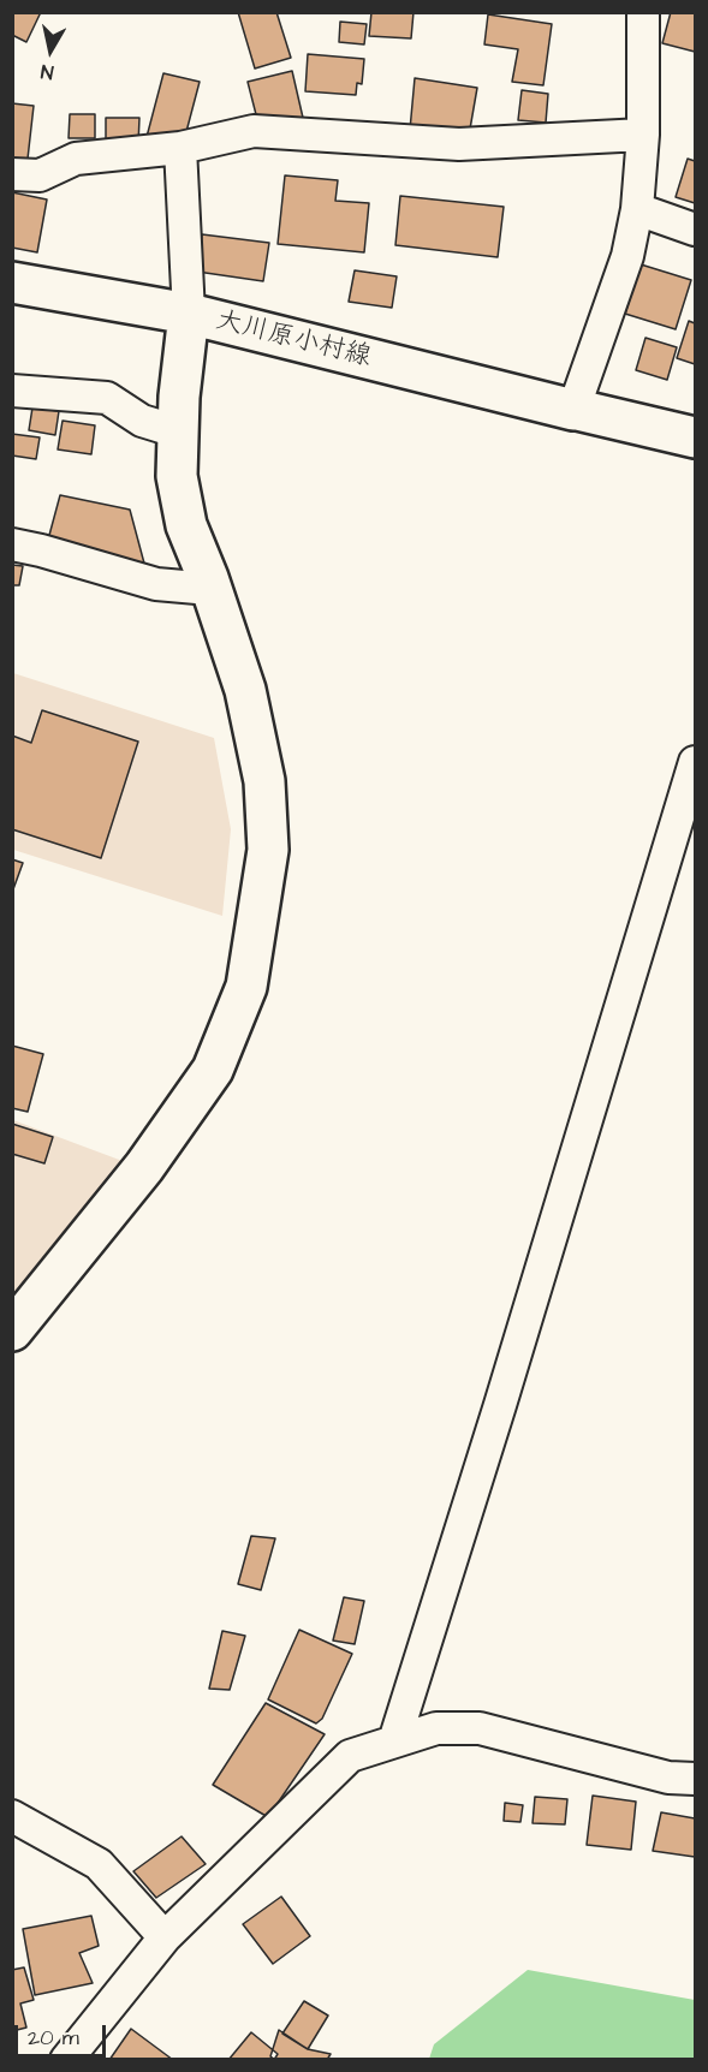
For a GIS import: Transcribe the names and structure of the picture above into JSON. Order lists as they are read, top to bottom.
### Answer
{
  "streets": {
    "street": ["大川原小村線"]
  },
  "scale_bar": "20 m",
  "north": "bottom"
}
